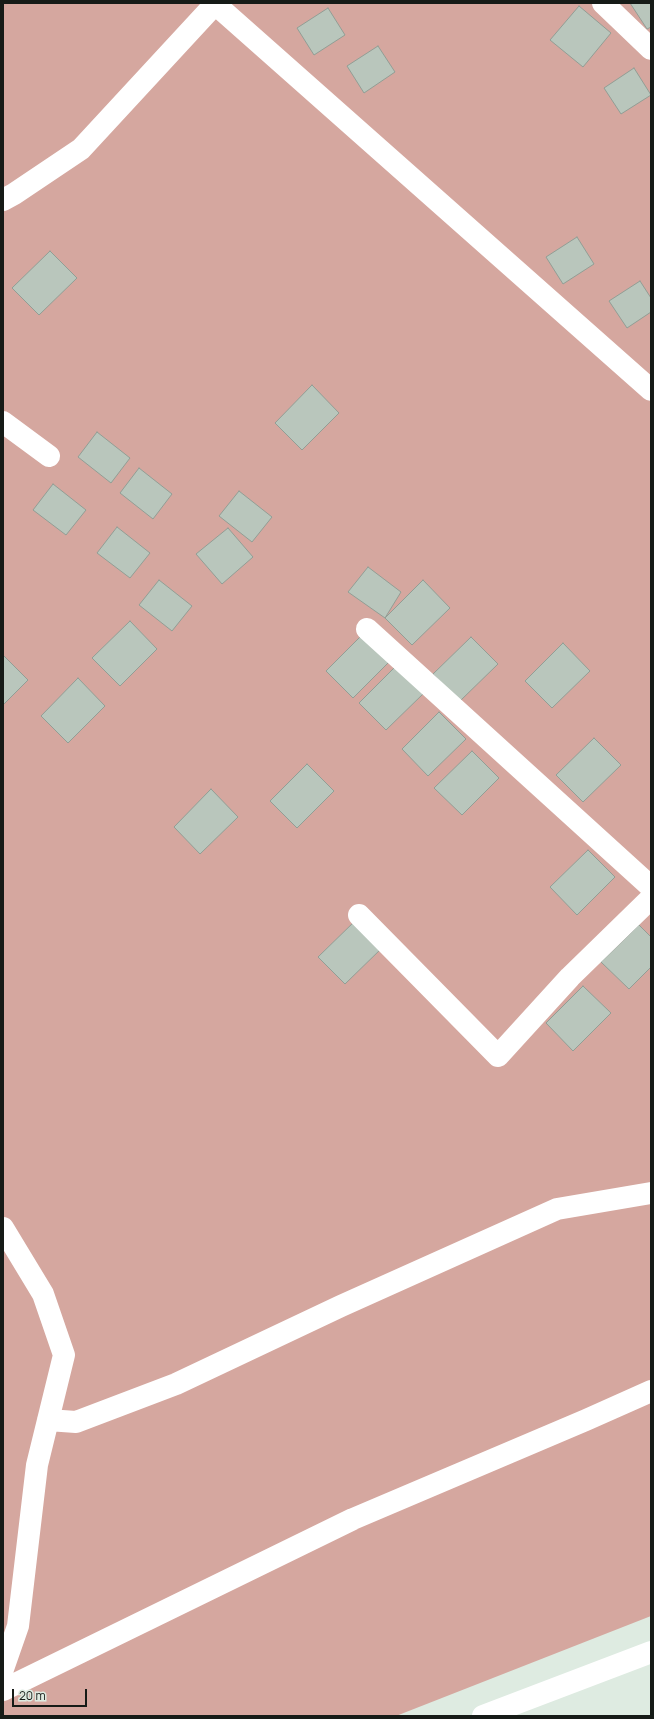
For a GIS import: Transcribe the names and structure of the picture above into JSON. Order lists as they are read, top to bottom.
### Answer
{
  "scale_bar": "20 m"
}
